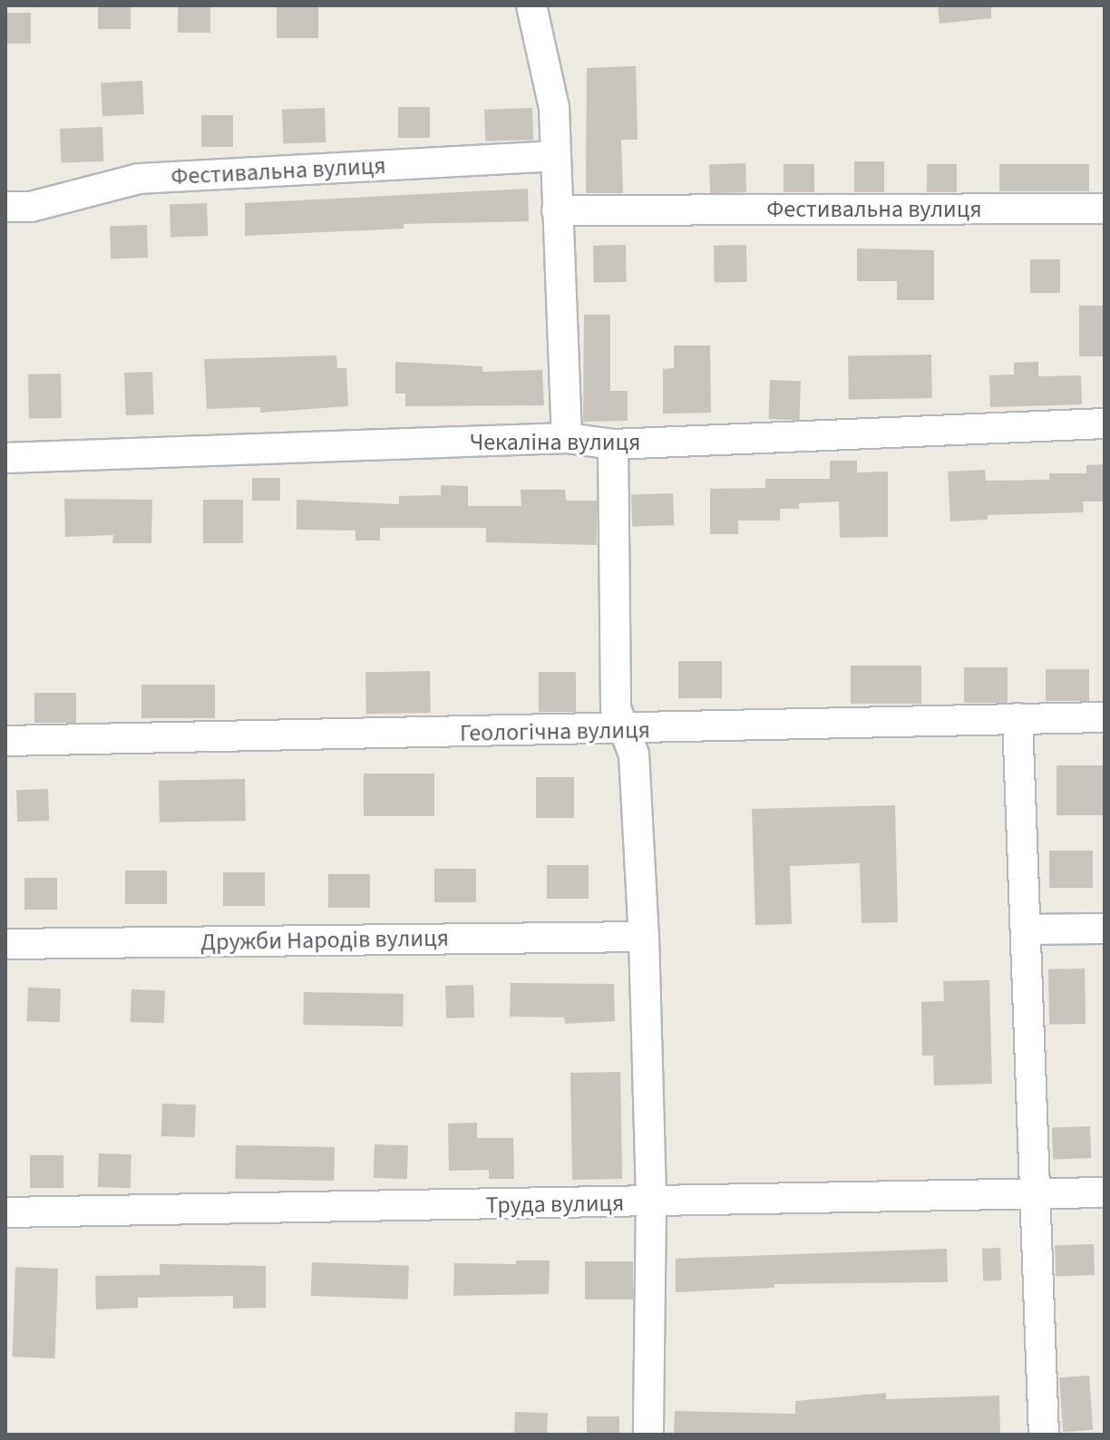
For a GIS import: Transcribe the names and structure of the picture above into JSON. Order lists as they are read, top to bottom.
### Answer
{
  "streets": {
    "street": [
      "Фестивальна вулиця",
      "Чекаліна вулиця",
      "Геологічна вулиця",
      "Дружби Народів вулиця",
      "Труда вулиця"
    ]
  }
}
